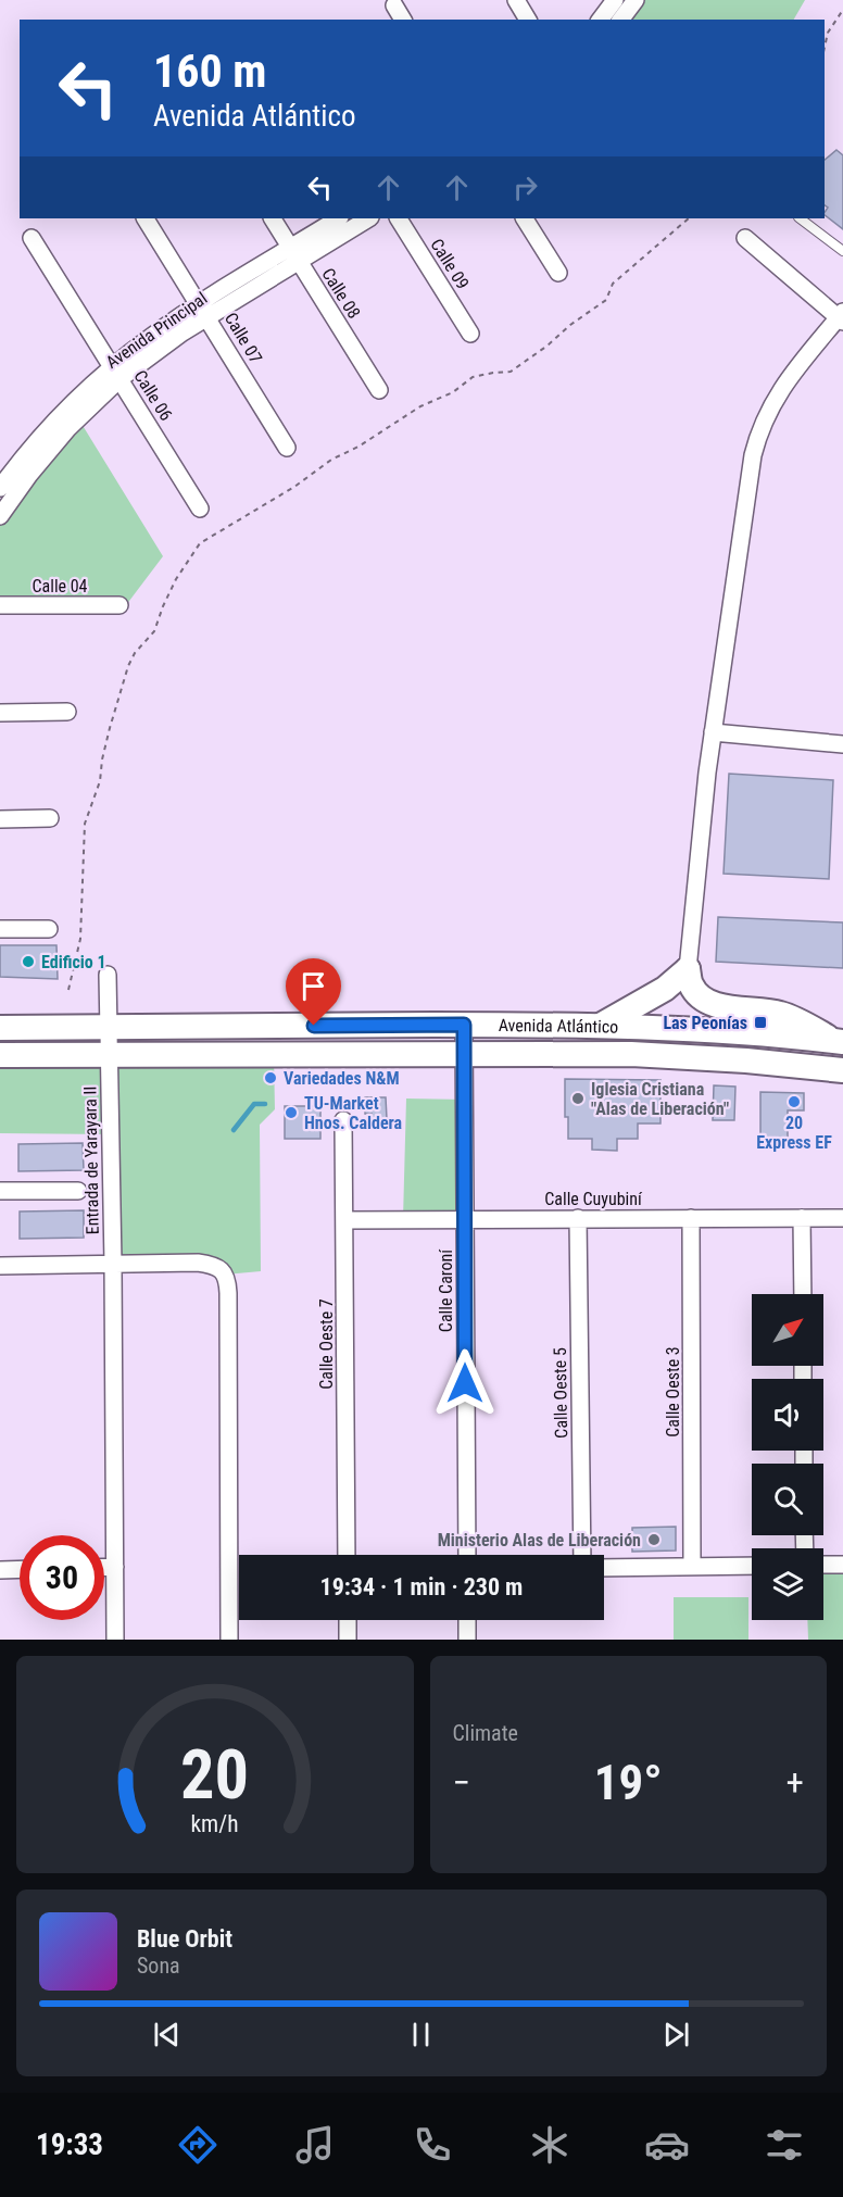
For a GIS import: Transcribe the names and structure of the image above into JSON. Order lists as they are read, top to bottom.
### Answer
{
  "streets": {
    "main road": ["Avenida Atlántico"],
    "street": [
      "Calle 09",
      "Calle 08",
      "Avenida Principal",
      "Calle 07",
      "Calle 06",
      "Calle 04",
      "Entrada de Yarayara II",
      "Calle Cuyubiní",
      "Calle Caroní",
      "Calle Oeste 7",
      "Calle Oeste 3",
      "Calle Oeste 5"
    ]
  },
  "crossings": [
    ["Calle 08", "Avenida Principal"],
    ["Avenida Principal", "Calle 07"],
    ["Avenida Principal", "Calle 06"],
    ["Avenida Atlántico", "Entrada de Yarayara II"],
    ["Avenida Atlántico", "Calle Caroní"],
    ["Calle Cuyubiní", "Calle Caroní"],
    ["Calle Cuyubiní", "Calle Oeste 7"],
    ["Calle Cuyubiní", "Calle Oeste 3"],
    ["Calle Cuyubiní", "Calle Oeste 5"]
  ],
  "places": {
    "other": [
      "Edificio 1",
      "Variedades N&M",
      "Iglesia Cristiana \"Alas de Liberación\"",
      "20 Express EF",
      "TU-Market Hnos. Caldera",
      "Ministerio Alas de Liberación"
    ],
    "transit": ["Las Peonías"]
  },
  "north": "top right",
  "page": {
    "turn": ["160 m", "Avenida Atlántico"],
    "limit": "30",
    "trip": "19:34 · 1 min · 230 m",
    "tile": "Climate",
    "heat": ["−", "19°", "+"],
    "song": ["Blue Orbit", "Sona"],
    "tabs": "19:33",
    "gauge": ["20", "km/h"]
  }
}
